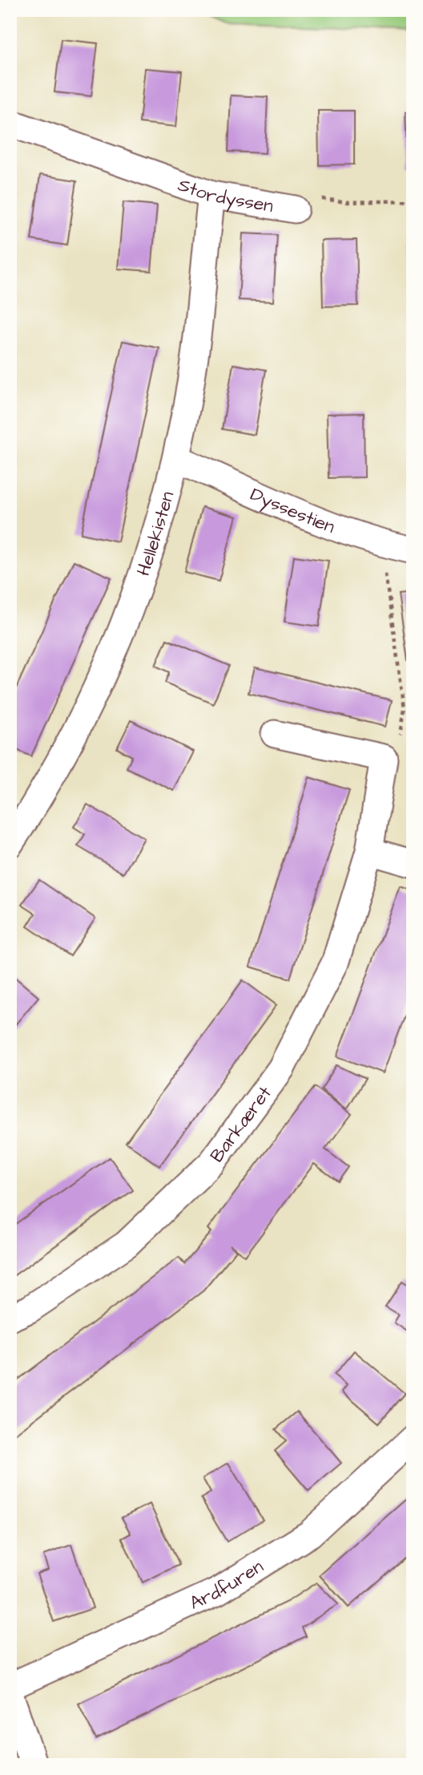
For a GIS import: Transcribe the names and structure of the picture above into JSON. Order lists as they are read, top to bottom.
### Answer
{
  "streets": {
    "street": [
      "Stordyssen",
      "Dyssestien",
      "Hellekisten",
      "Barkæret",
      "Ardfuren"
    ]
  },
  "crossings": [
    ["Stordyssen", "Hellekisten"],
    ["Dyssestien", "Hellekisten"]
  ]
}
